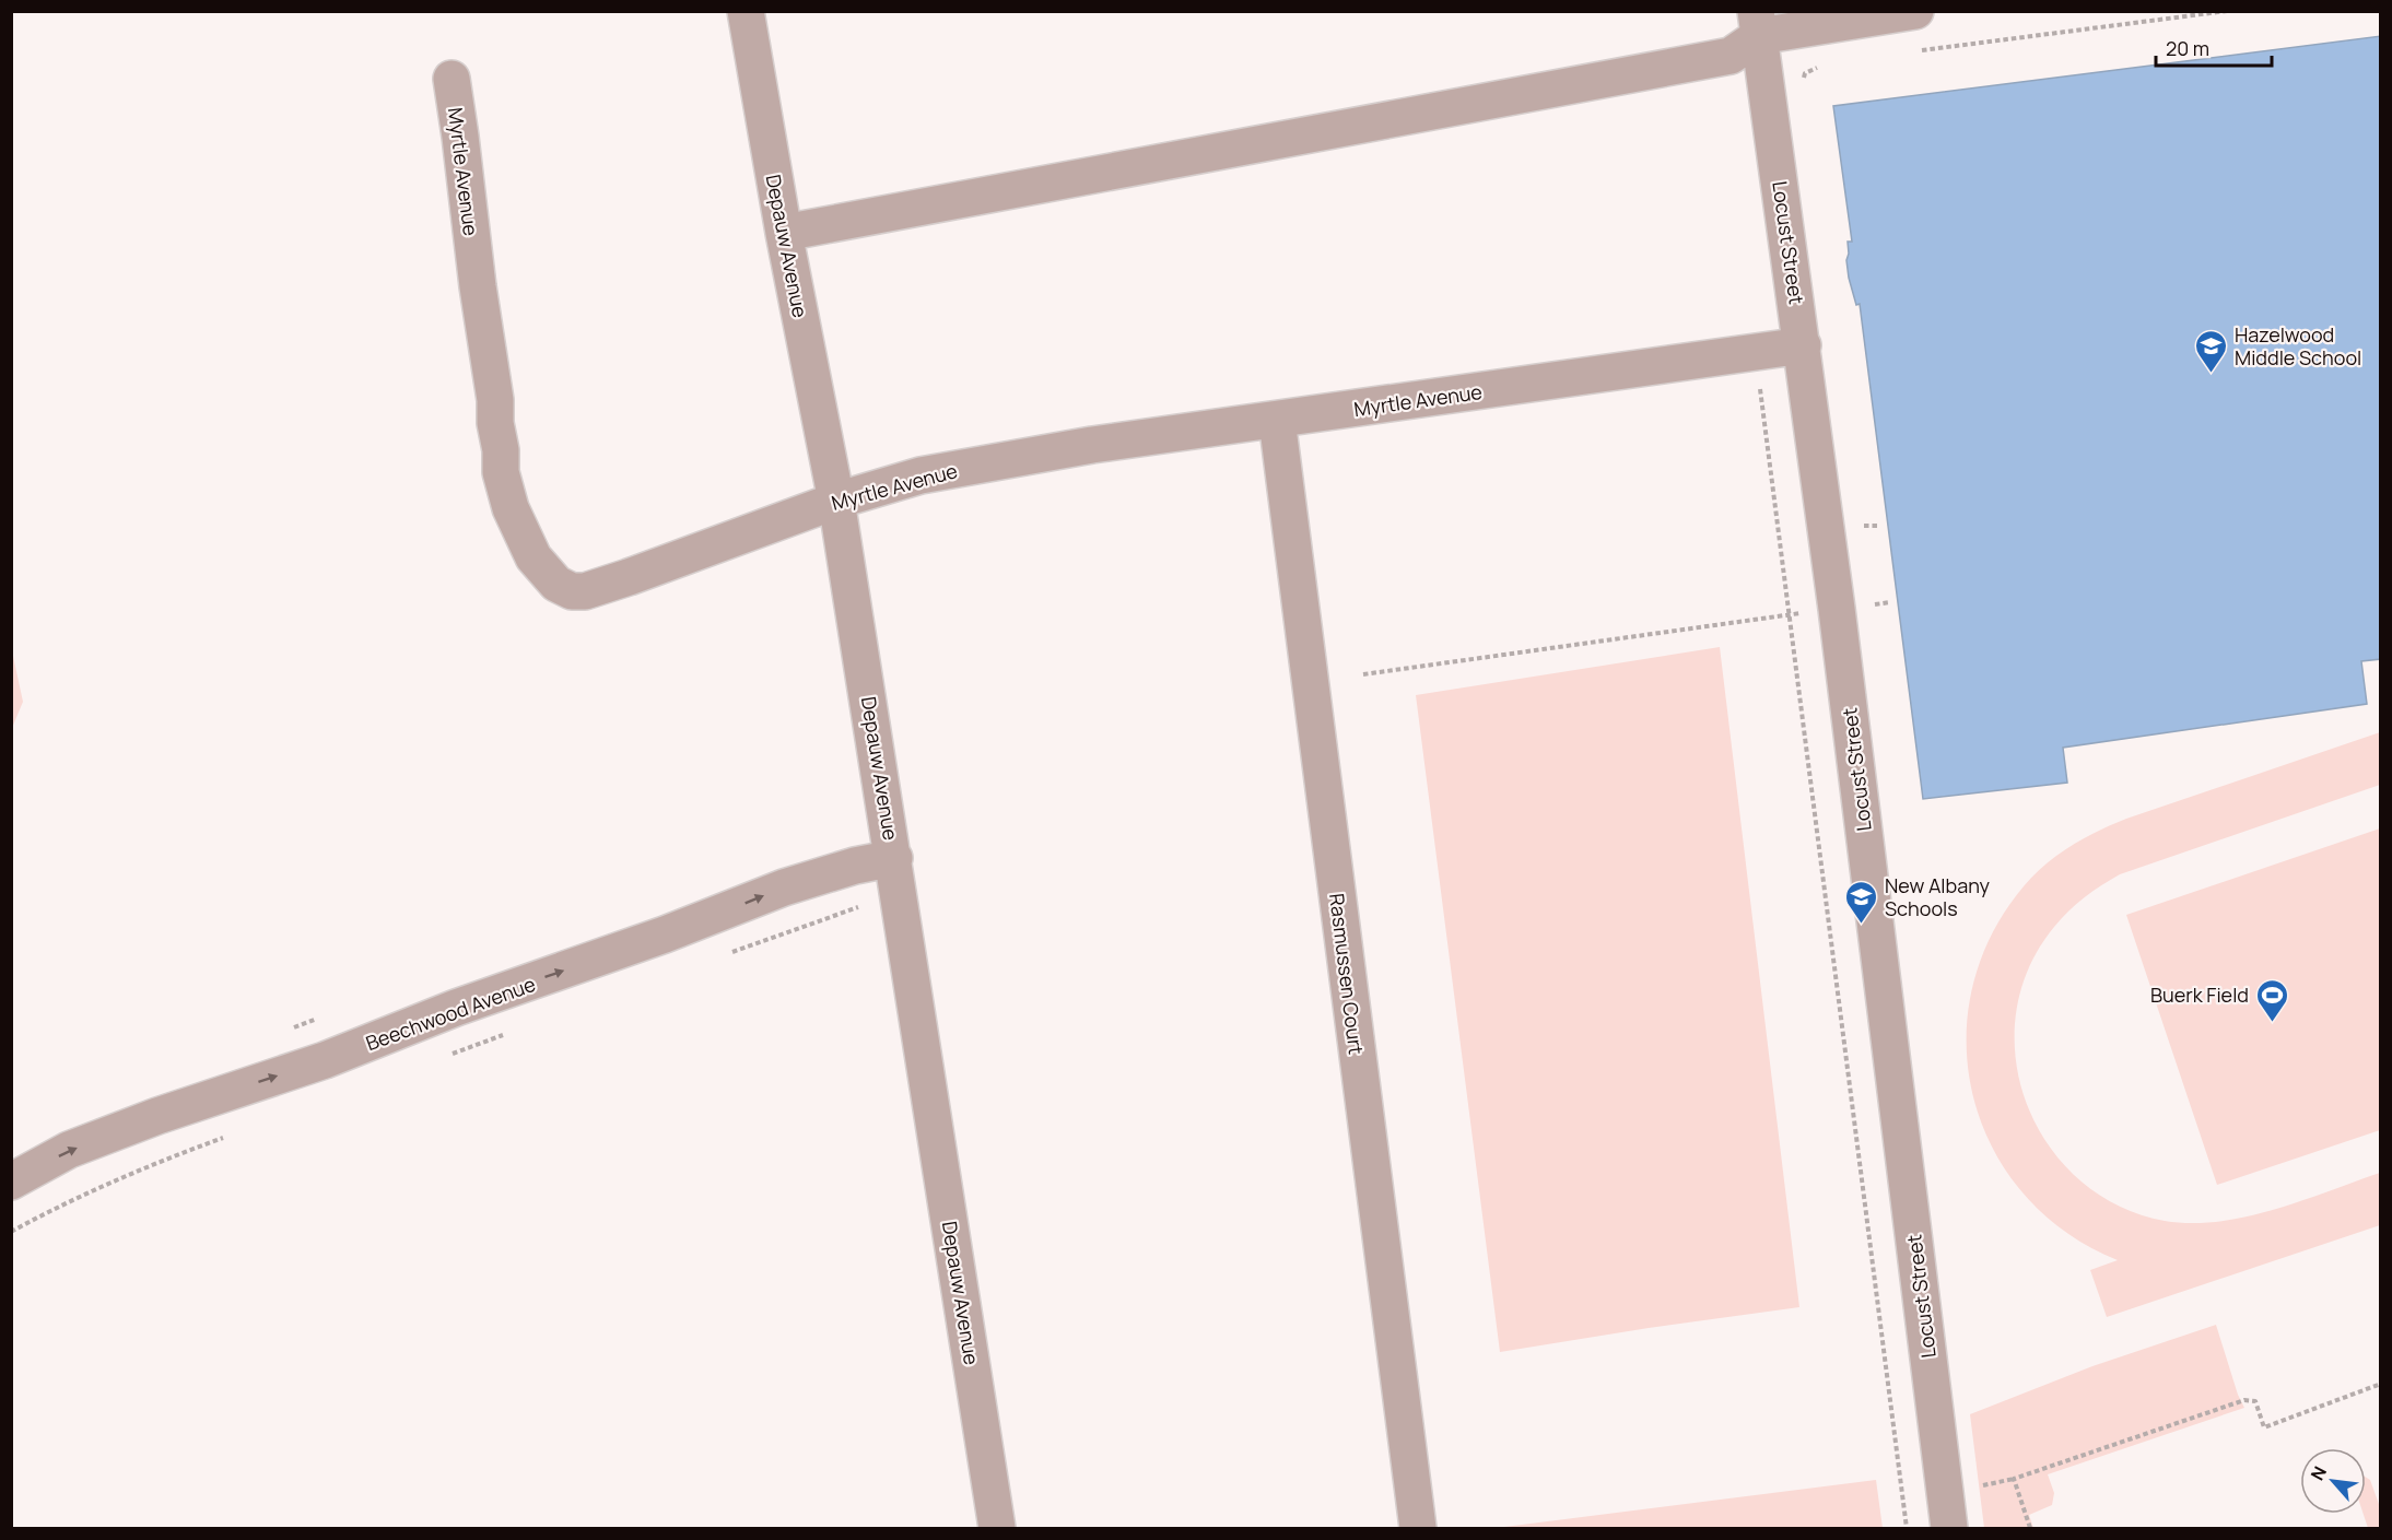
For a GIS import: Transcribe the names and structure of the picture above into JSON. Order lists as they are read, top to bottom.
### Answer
{
  "streets": {
    "street": [
      "Myrtle Avenue",
      "Locust Street",
      "Depauw Avenue",
      "Rasmussen Court",
      "Beechwood Avenue"
    ]
  },
  "crossings": [
    ["Myrtle Avenue", "Locust Street"],
    ["Myrtle Avenue", "Depauw Avenue"],
    ["Myrtle Avenue", "Rasmussen Court"],
    ["Depauw Avenue", "Beechwood Avenue"]
  ],
  "one_way": ["Beechwood Avenue"],
  "places": {
    "school or university": ["Hazelwood Middle School", "New Albany Schools"],
    "sports": ["Buerk Field"]
  },
  "scale_bar": "20 m",
  "north": "top left"
}
